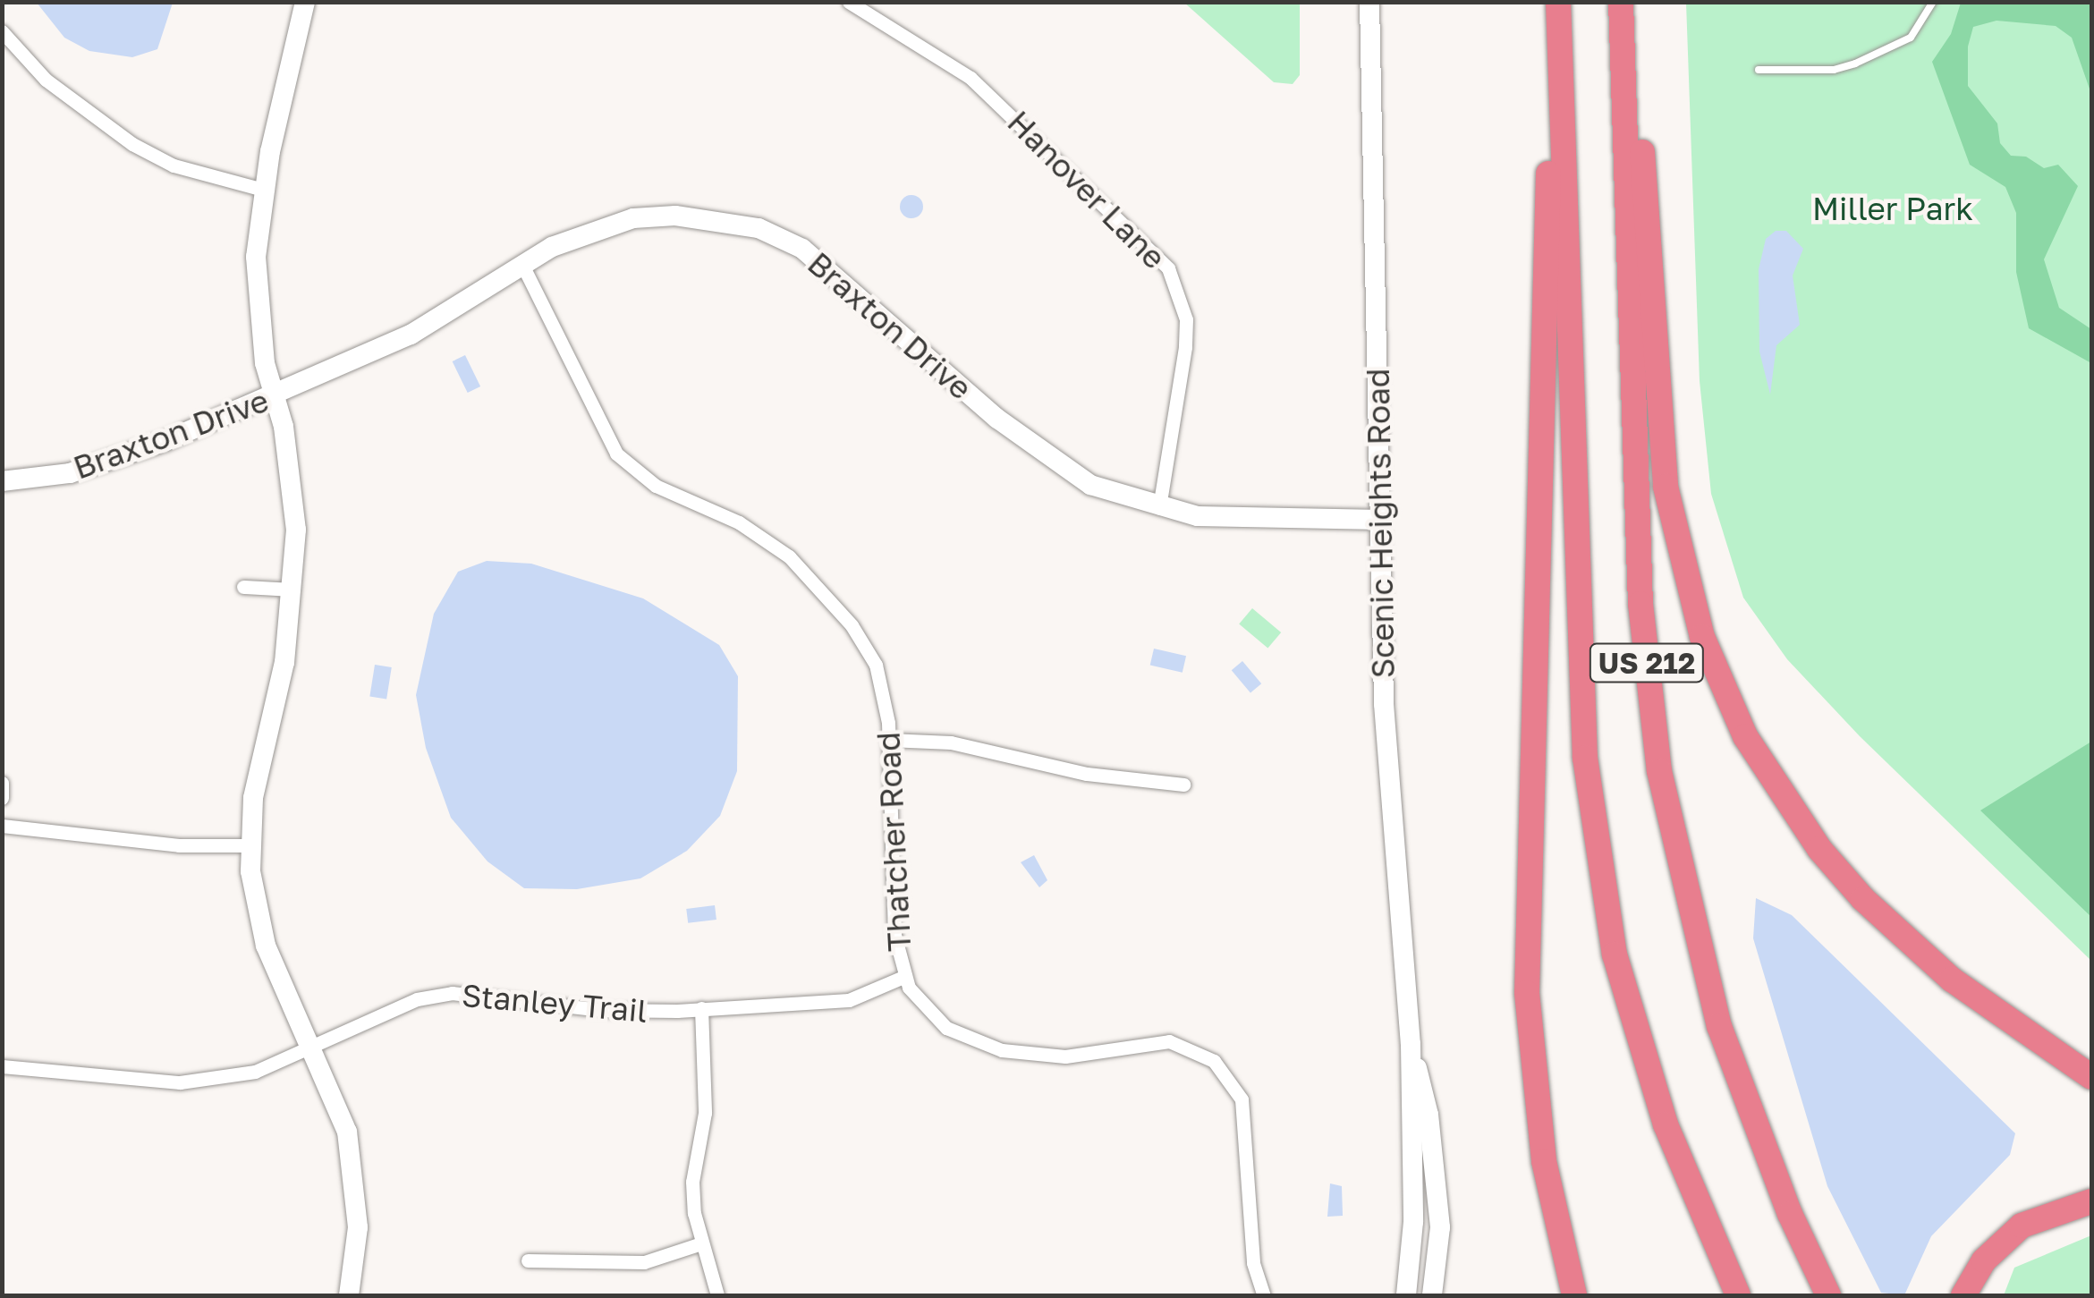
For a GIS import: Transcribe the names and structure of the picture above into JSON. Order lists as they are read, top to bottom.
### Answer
{
  "streets": {
    "highway": ["US 212"],
    "street": [
      "Hanover Lane",
      "Braxton Drive",
      "Scenic Heights Road",
      "Thatcher Road",
      "Stanley Trail"
    ]
  },
  "crossings": [
    ["Hanover Lane", "Braxton Drive"],
    ["Braxton Drive", "Scenic Heights Road"],
    ["Braxton Drive", "Thatcher Road"],
    ["Thatcher Road", "Stanley Trail"]
  ],
  "parks": ["Miller Park"]
}
